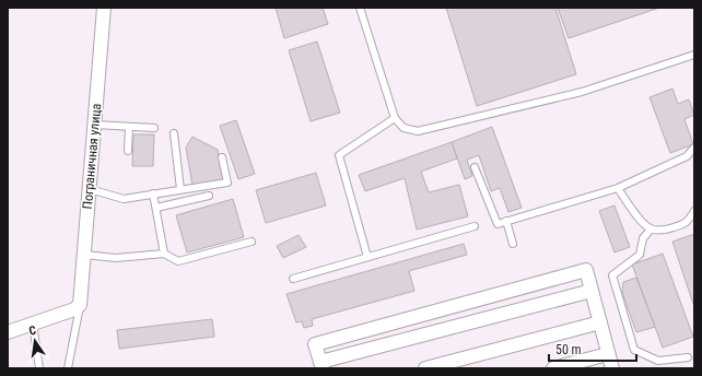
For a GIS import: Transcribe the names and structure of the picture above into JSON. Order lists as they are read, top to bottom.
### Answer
{
  "streets": {
    "street": ["Пограничная улица"]
  },
  "scale_bar": "50 m",
  "north": "top"
}
